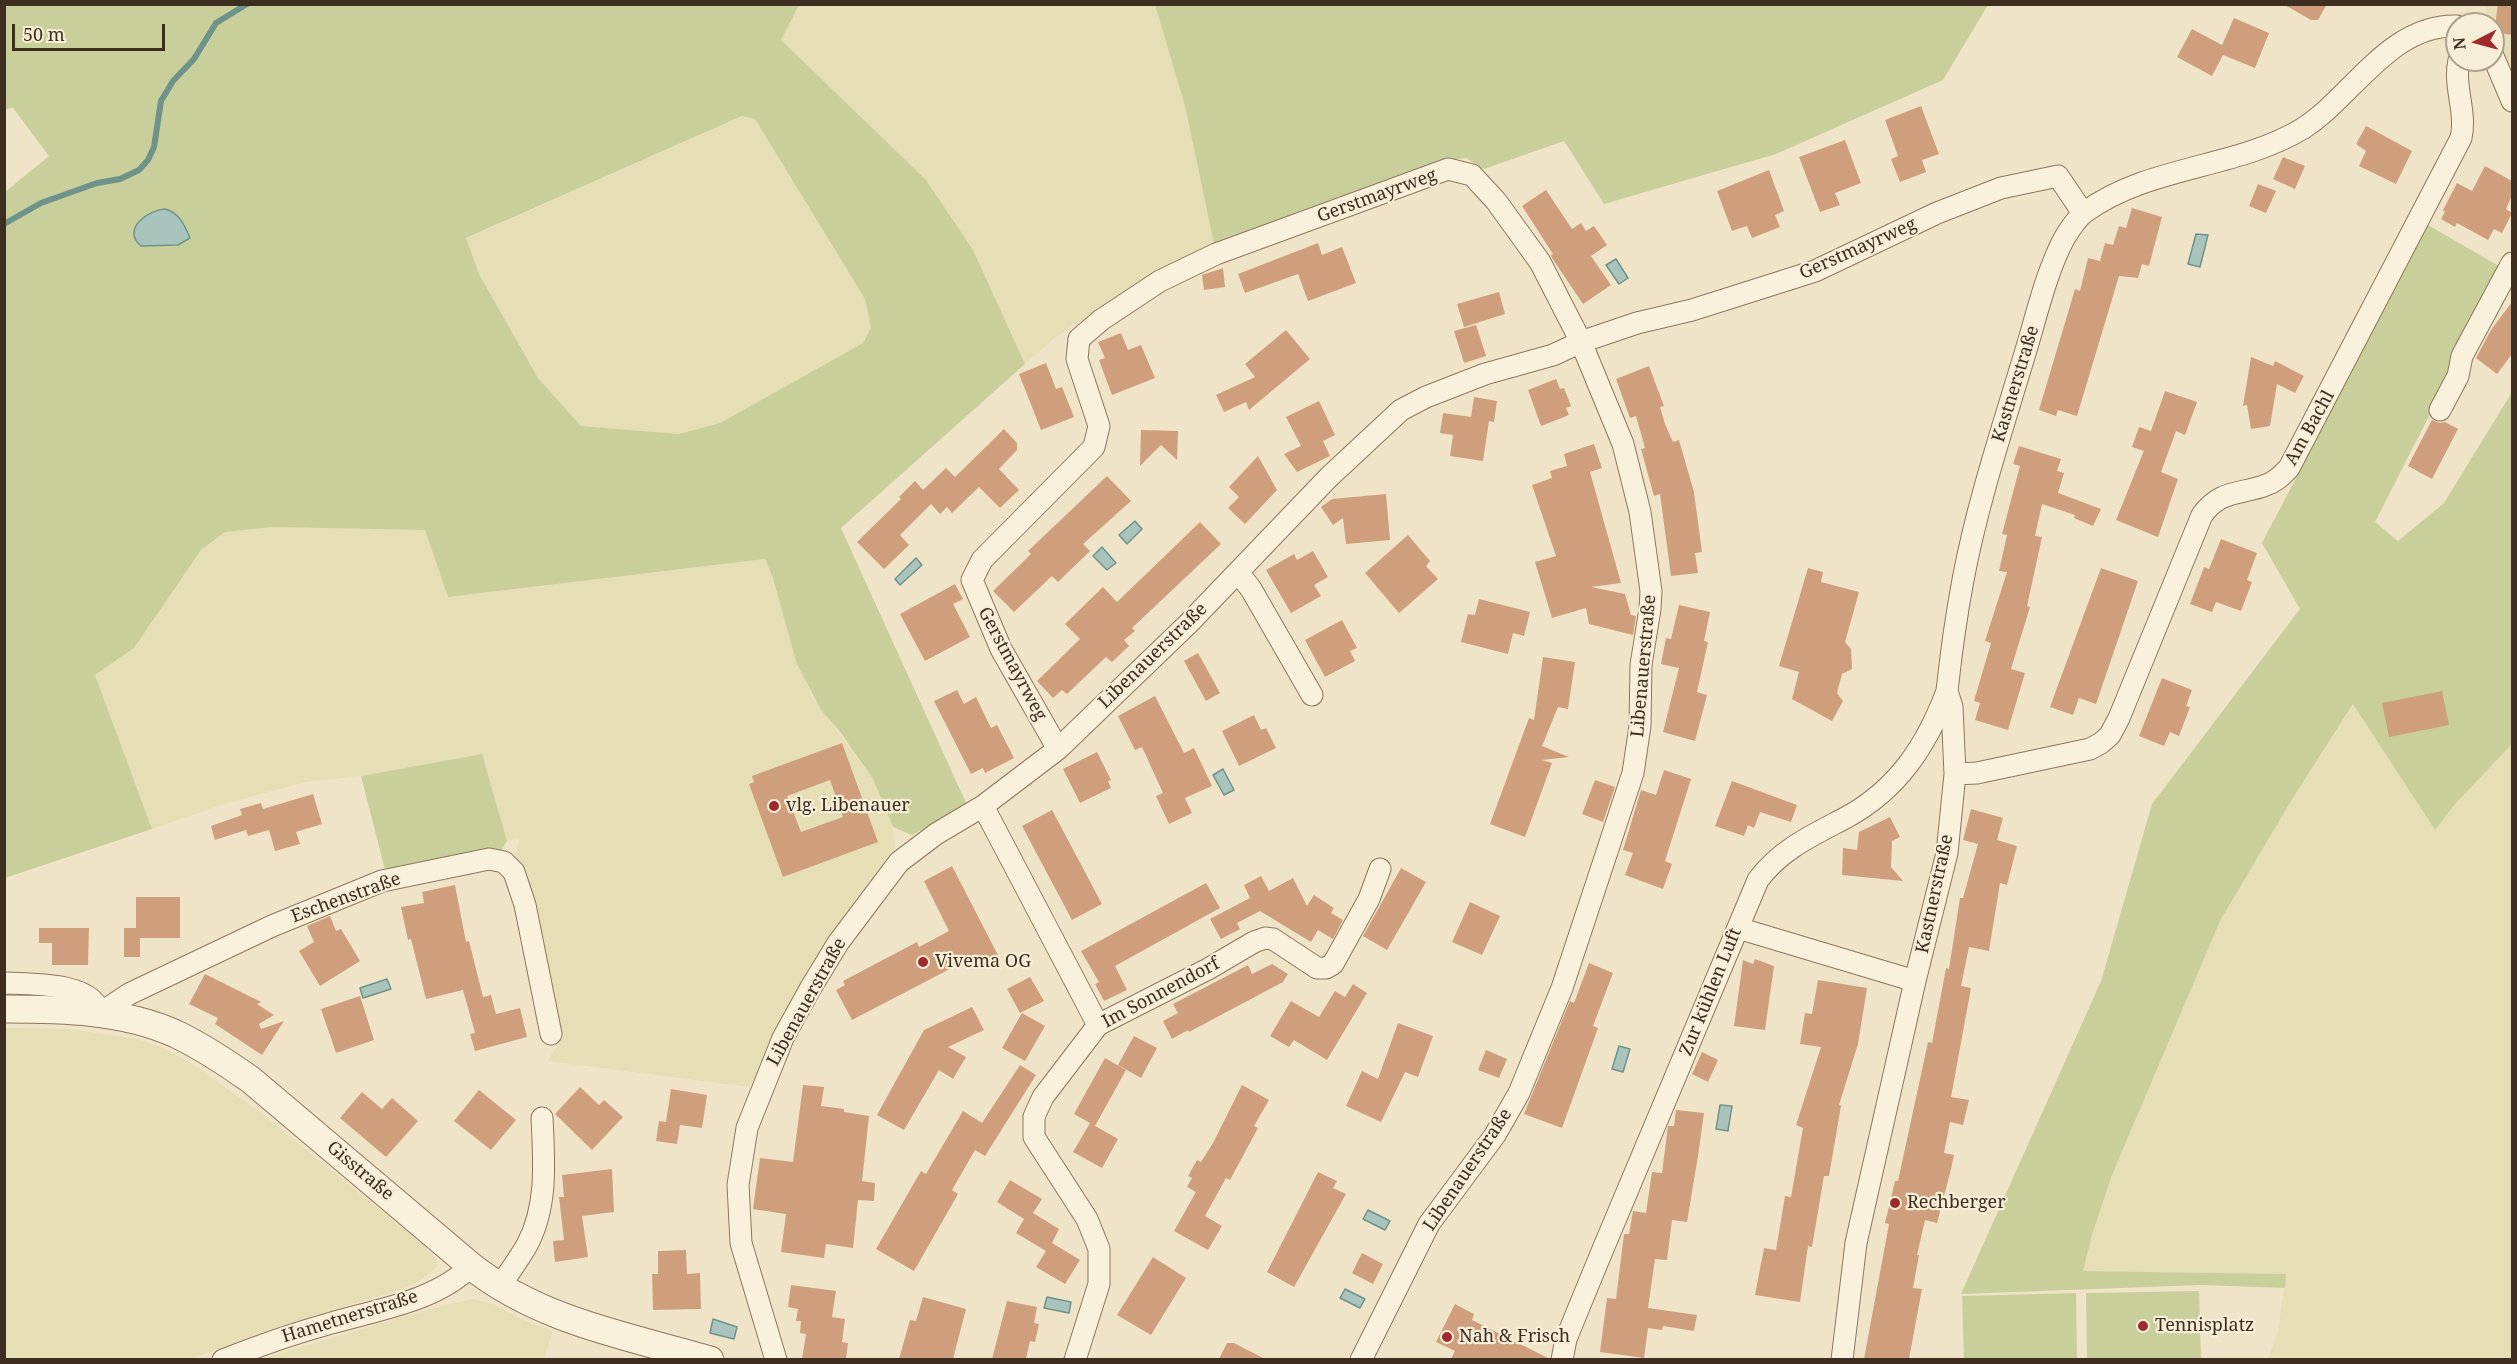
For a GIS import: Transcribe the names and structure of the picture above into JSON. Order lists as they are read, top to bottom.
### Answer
{
  "streets": {
    "street": [
      "Gerstmayrweg",
      "Kastnerstraße",
      "Am Bachl",
      "Libenauerstraße",
      "Eschenstraße",
      "Zur kühlen Luft",
      "Im Sonnendorf",
      "Gisstraße",
      "Hametnerstraße"
    ]
  },
  "crossings": [
    ["Gerstmayrweg", "Kastnerstraße"],
    ["Gerstmayrweg", "Libenauerstraße"],
    ["Kastnerstraße", "Am Bachl"],
    ["Kastnerstraße", "Zur kühlen Luft"],
    ["Eschenstraße", "Gisstraße"],
    ["Gisstraße", "Hametnerstraße"]
  ],
  "places": [
    "vlg. Libenauer",
    "Vivema OG",
    "Rechberger",
    "Tennisplatz",
    "Nah & Frisch"
  ],
  "scale_bar": "50 m",
  "north": "left"
}
